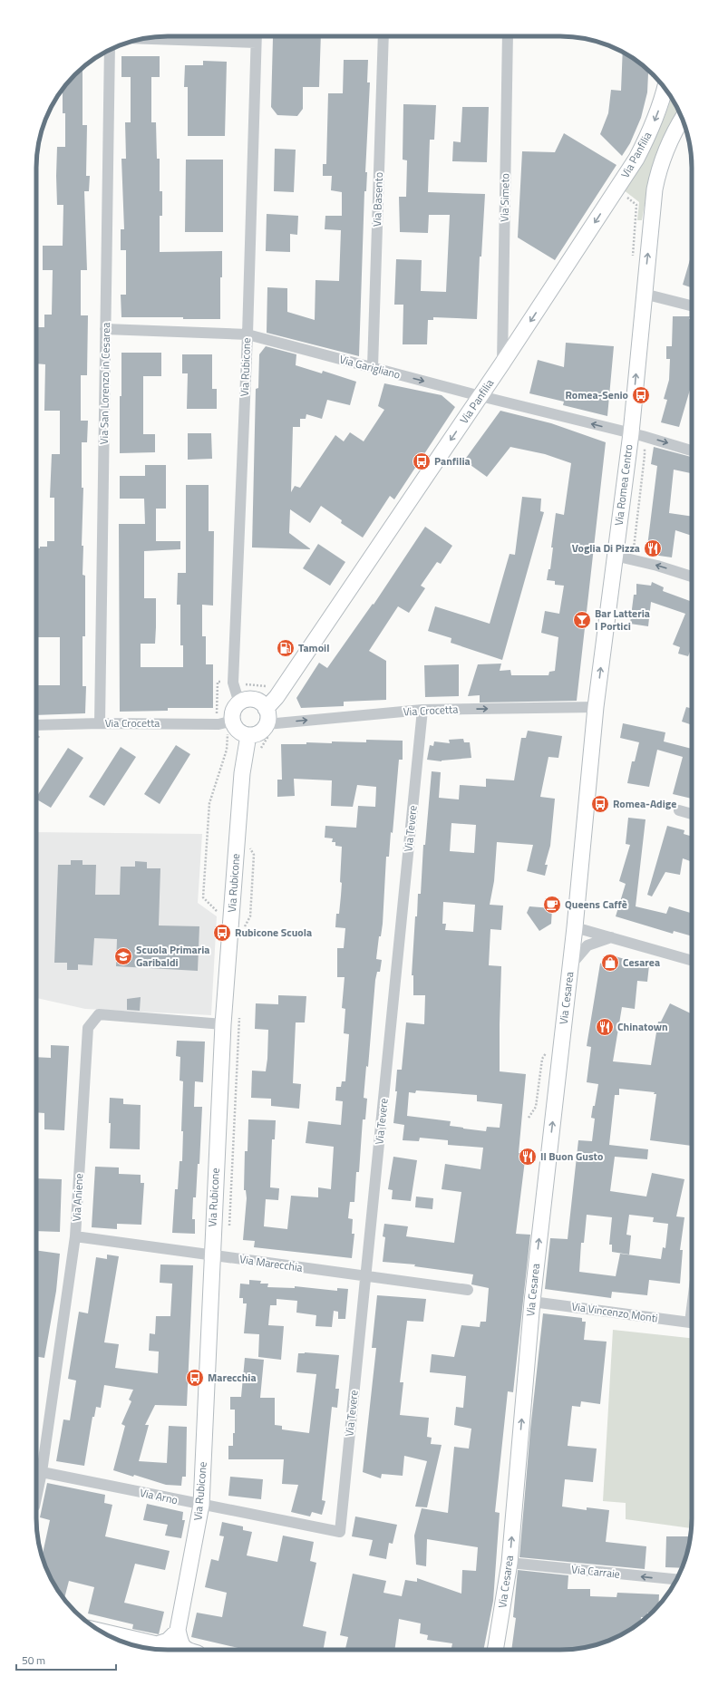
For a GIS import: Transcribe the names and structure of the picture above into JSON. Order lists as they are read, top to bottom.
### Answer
{
  "streets": {
    "street": [
      "Via Panfilia",
      "Via Simeto",
      "Via Basento",
      "Via Rubicone",
      "Via Garigliano",
      "Via San Lorenzo in Cesarea",
      "Via Romea Centro",
      "Via Crocetta",
      "Via Tevere",
      "Via Cesarea",
      "Via Aniene",
      "Via Marecchia",
      "Via Vincenzo Monti",
      "Via Arno",
      "Via Carraie"
    ]
  },
  "crossings": [
    ["Via Panfilia", "Via Simeto"],
    ["Via Panfilia", "Via Rubicone"],
    ["Via Panfilia", "Via Garigliano"],
    ["Via Panfilia", "Via Crocetta"],
    ["Via Basento", "Via Garigliano"],
    ["Via Rubicone", "Via Garigliano"],
    ["Via Rubicone", "Via Crocetta"],
    ["Via Rubicone", "Via Aniene"],
    ["Via Rubicone", "Via Marecchia"],
    ["Via Rubicone", "Via Arno"],
    ["Via Garigliano", "Via San Lorenzo in Cesarea"],
    ["Via Garigliano", "Via Romea Centro"],
    ["Via San Lorenzo in Cesarea", "Via Crocetta"],
    ["Via Romea Centro", "Via Crocetta"],
    ["Via Romea Centro", "Via Cesarea"],
    ["Via Crocetta", "Via Tevere"],
    ["Via Tevere", "Via Marecchia"],
    ["Via Tevere", "Via Arno"],
    ["Via Cesarea", "Via Vincenzo Monti"],
    ["Via Cesarea", "Via Carraie"],
    ["Via Aniene", "Via Marecchia"],
    ["Via Aniene", "Via Arno"]
  ],
  "one_way": [
    "Via Panfilia",
    "Via Romea Centro",
    "Via Crocetta",
    "Via Cesarea",
    "Via Carraie"
  ],
  "places": {
    "bus stop": [
      "Romea-Senio",
      "Panfilia",
      "Romea-Adige",
      "Rubicone Scuola",
      "Marecchia"
    ],
    "restaurant": ["Voglia Di Pizza", "Chinatown", "Il Buon Gusto"],
    "bar": ["Bar Latteria I Portici"],
    "fuel station": ["Tamoil"],
    "cafe": ["Queens Caffè"],
    "school or university": ["Scuola Primaria Garibaldi"],
    "shop": ["Cesarea"]
  },
  "scale_bar": "50 m"
}
